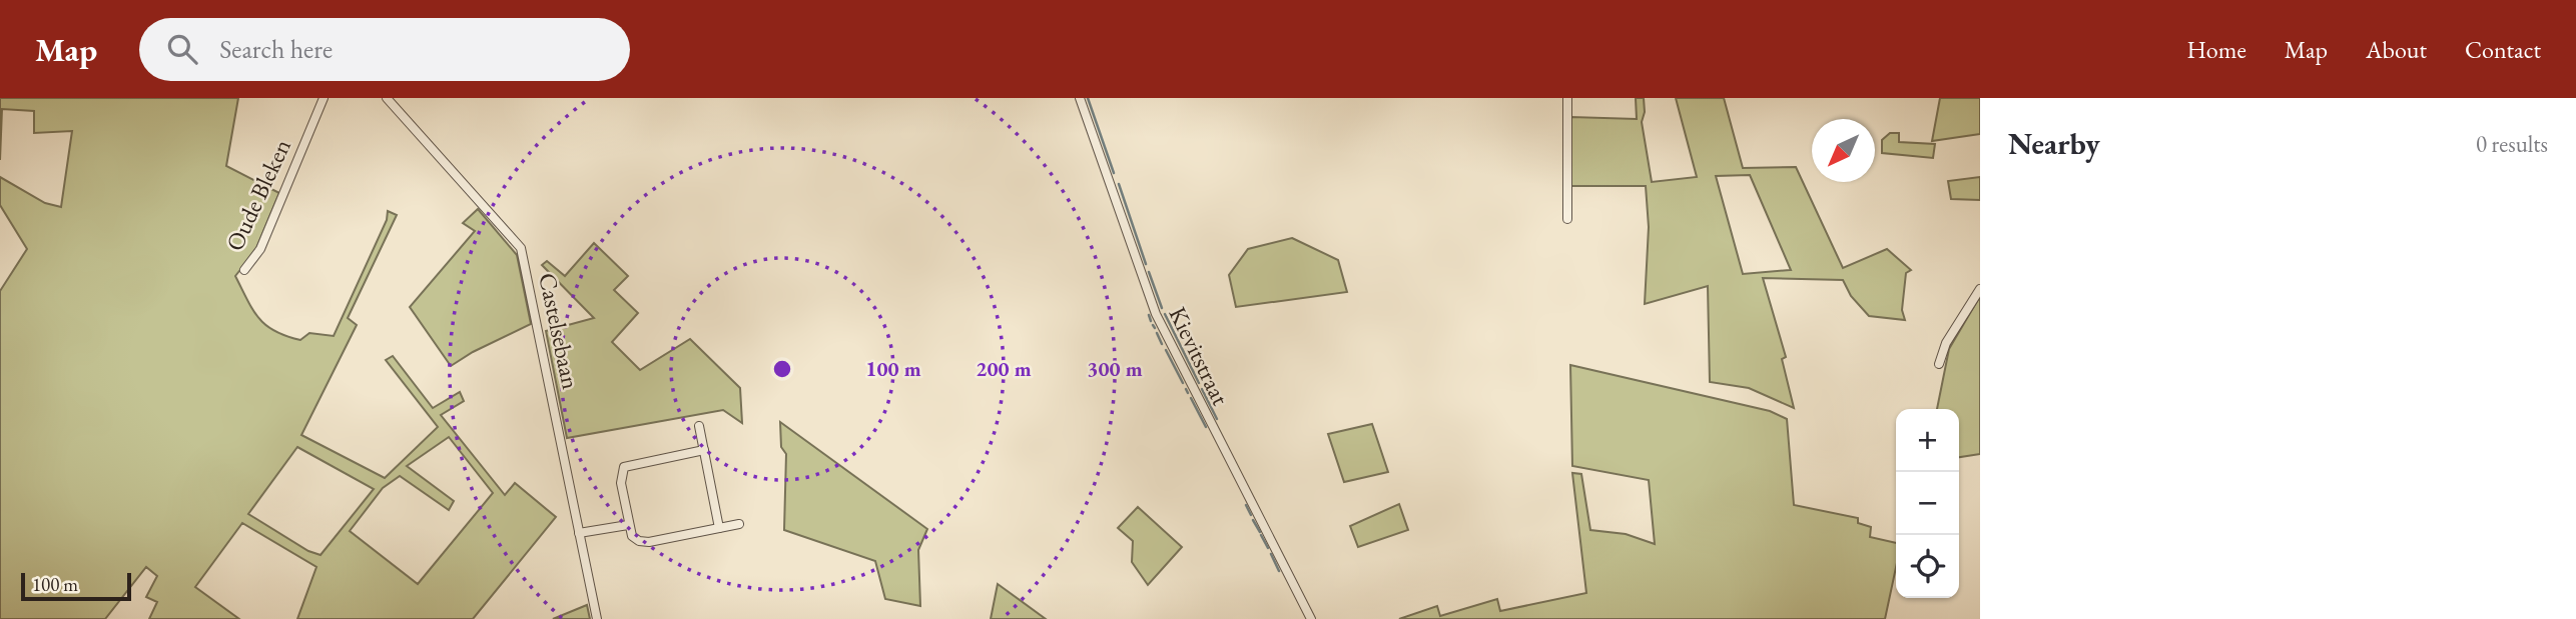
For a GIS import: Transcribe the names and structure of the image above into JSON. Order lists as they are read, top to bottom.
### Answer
{
  "streets": {
    "street": ["Oude Bleken", "Castelsebaan", "Kievitstraat"]
  },
  "scale_bar": "100 m",
  "north": "bottom left",
  "page": {
    "header": "Map",
    "search": "Search here",
    "nav": [
      "Home",
      "Map",
      "About",
      "Contact"
    ],
    "heading": ["Nearby", "0 results"],
    "map_buttons": ["+", "−"],
    "scale": "100 m"
  },
  "rings": ["100 m", "200 m", "300 m"]
}
